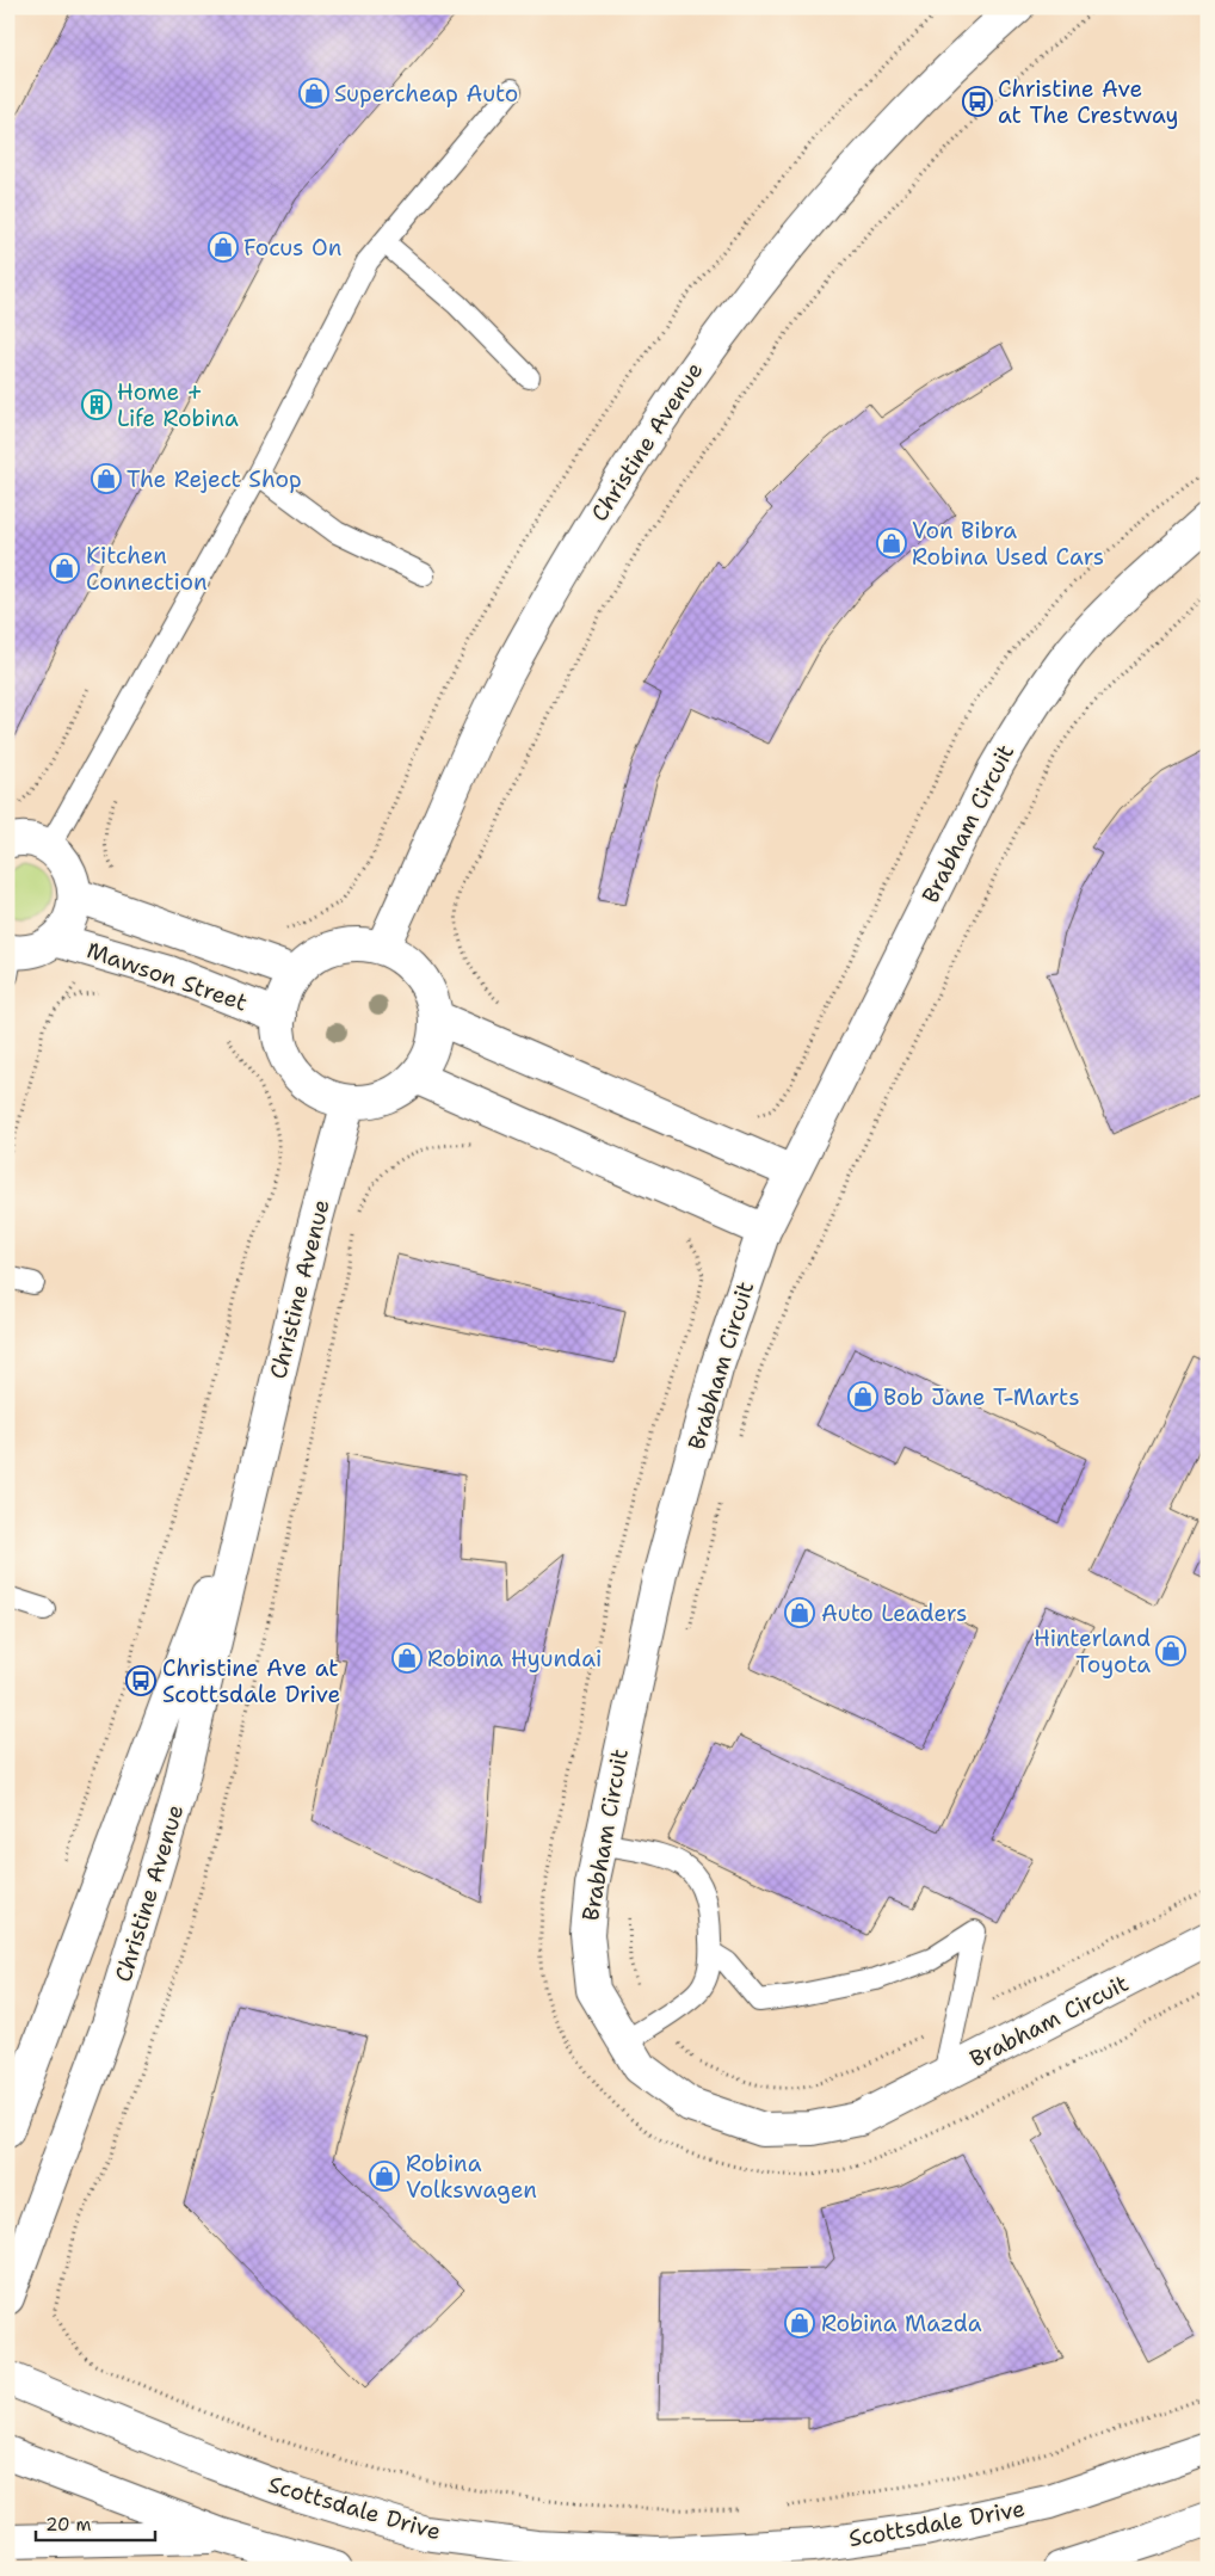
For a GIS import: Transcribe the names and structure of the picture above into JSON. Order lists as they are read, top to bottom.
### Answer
{
  "streets": {
    "street": [
      "Christine Avenue",
      "Brabham Circuit",
      "Mawson Street",
      "Scottsdale Drive"
    ]
  },
  "crossings": [
    ["Christine Avenue", "Mawson Street"]
  ],
  "places": {
    "shop": [
      "Supercheap Auto",
      "Focus On",
      "The Reject Shop",
      "Von Bibra Robina Used Cars",
      "Kitchen Connection",
      "Bob Jane T-Marts",
      "Auto Leaders",
      "Hinterland Toyota",
      "Robina Hyundai",
      "Robina Volkswagen",
      "Robina Mazda"
    ],
    "bus stop": ["Christine Ave at The Crestway", "Christine Ave at Scottsdale Drive"],
    "building": ["Home + Life Robina"]
  },
  "scale_bar": "20 m"
}
